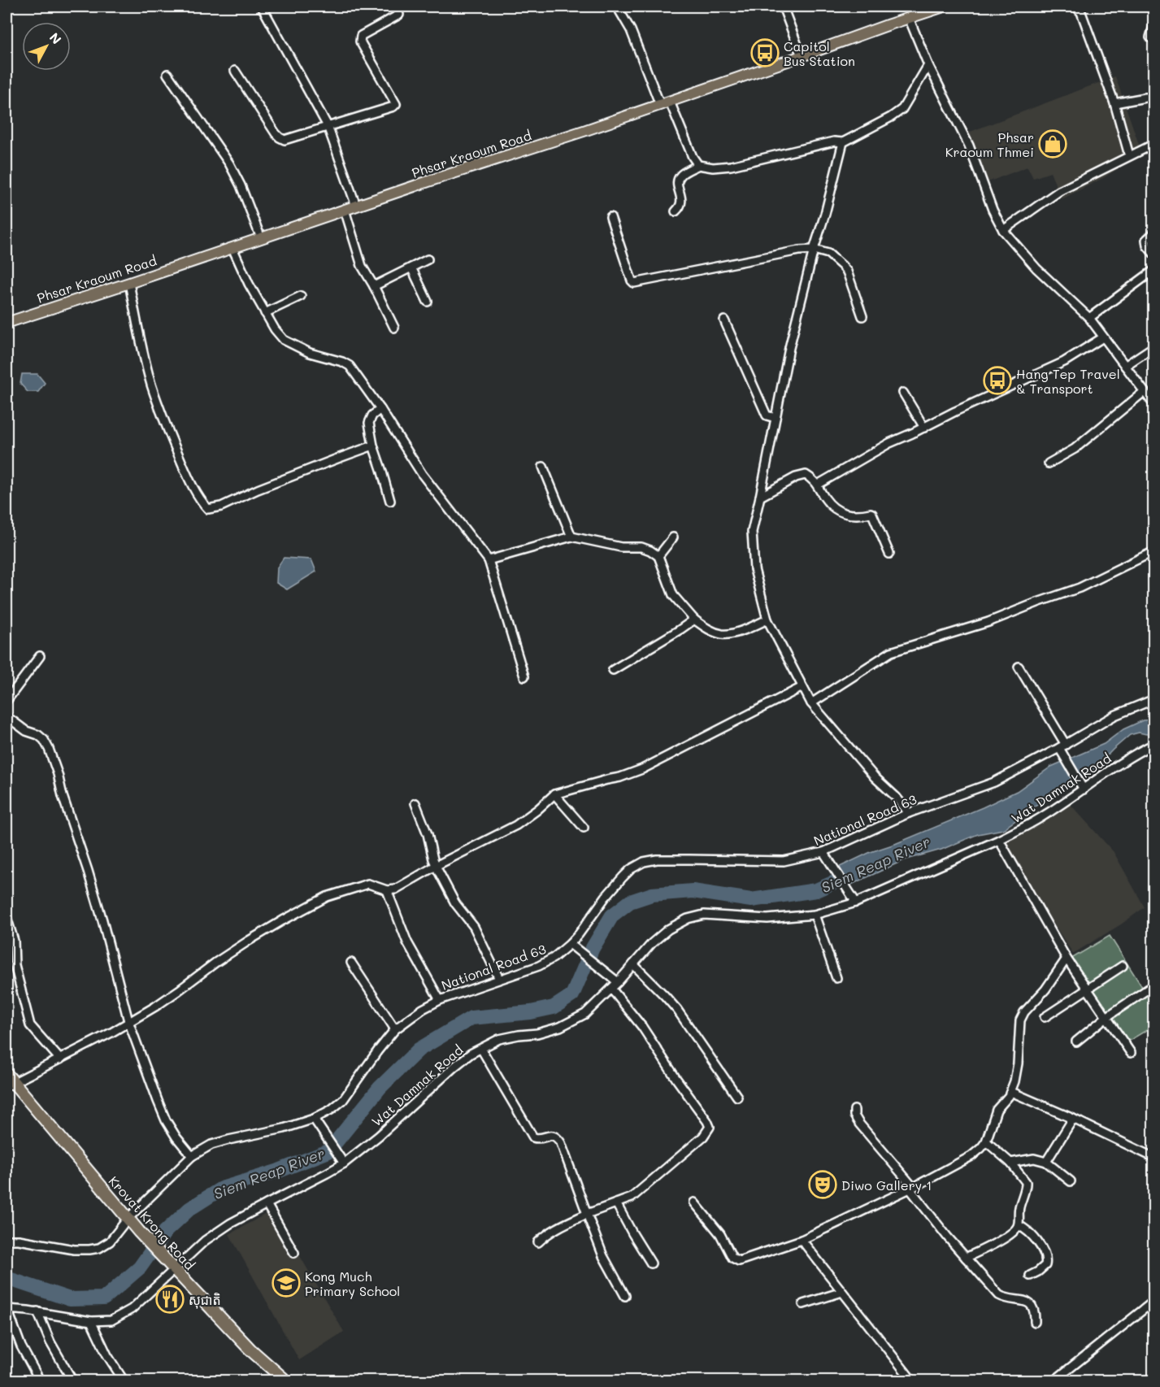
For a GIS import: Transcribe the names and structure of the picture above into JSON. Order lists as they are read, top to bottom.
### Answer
{
  "streets": {
    "highway": ["Krovat Krong Road"],
    "main road": ["Phsar Kraoum Road"],
    "street": ["Wat Damnak Road", "National Road 63"]
  },
  "crossings": [
    ["Wat Damnak Road", "Krovat Krong Road"],
    ["National Road 63", "Krovat Krong Road"]
  ],
  "water": ["Siem Reap River"],
  "places": {
    "bus stop": ["Capitol Bus Station", "Hang Tep Travel & Transport"],
    "shop": ["Phsar Kraoum Thmei"],
    "theatre": ["Diwo Gallery 1"],
    "school or university": ["Kong Much Primary School"],
    "restaurant": ["សុជាតិ"]
  },
  "north": "top right"
}
